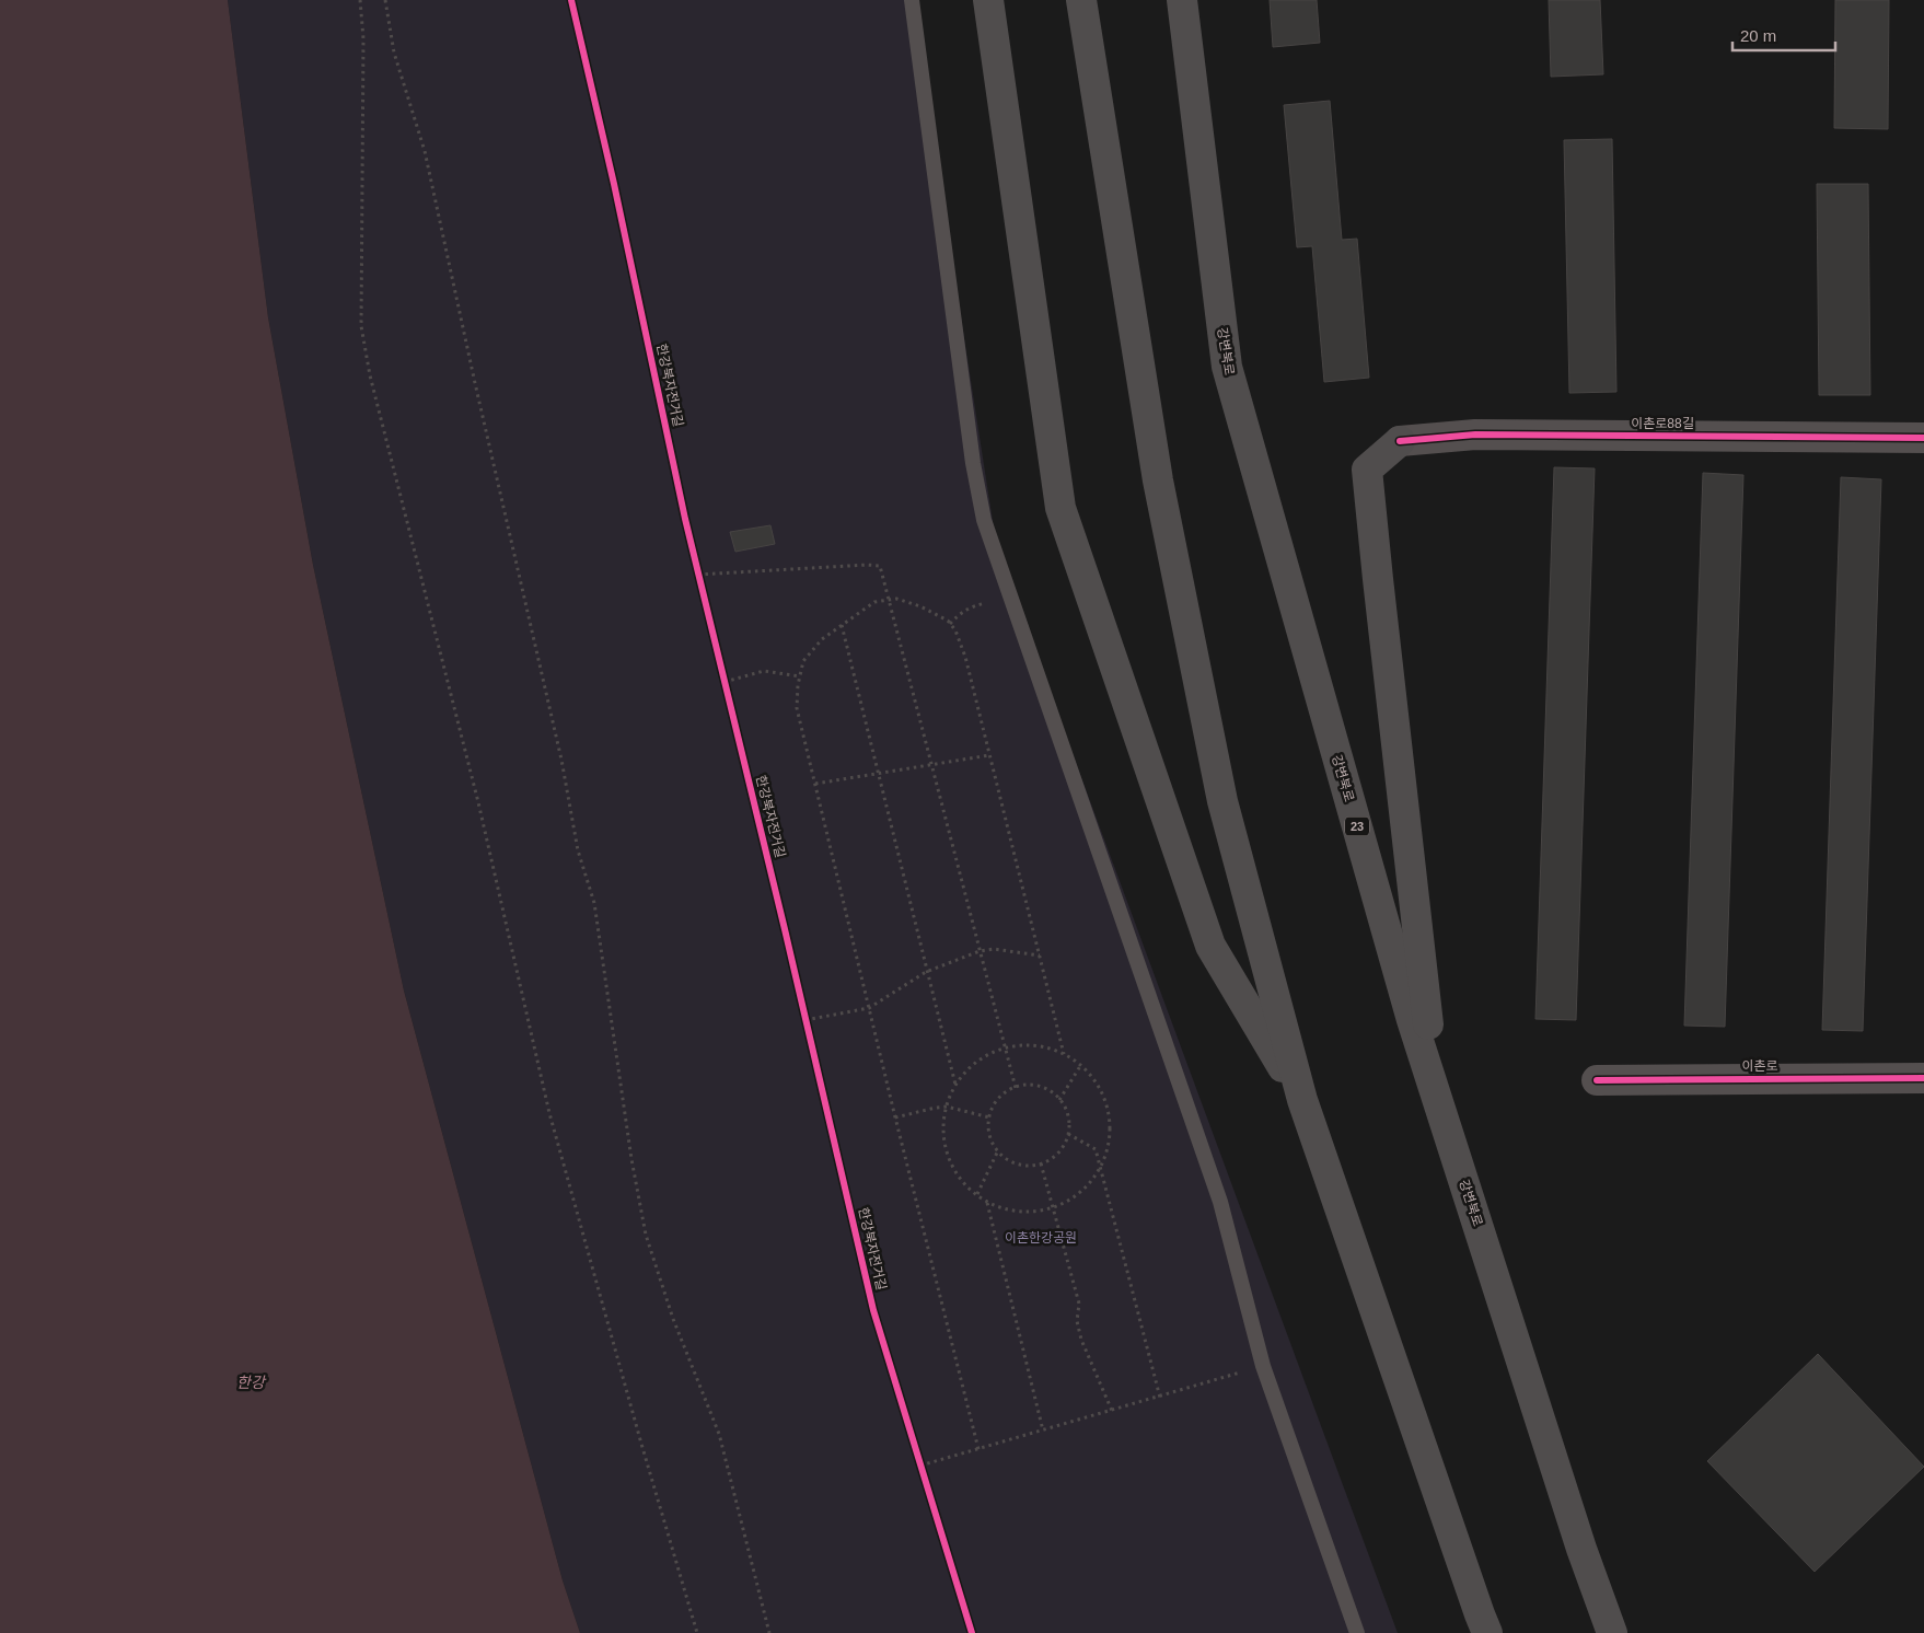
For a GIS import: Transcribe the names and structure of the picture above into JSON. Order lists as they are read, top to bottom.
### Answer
{
  "streets": {
    "highway": ["강변북로", "23"],
    "street": ["이촌로88길", "이촌로"],
    "cycle path": ["한강북자전거길"]
  },
  "water": ["한강"],
  "parks": ["이촌한강공원"],
  "scale_bar": "20 m"
}
